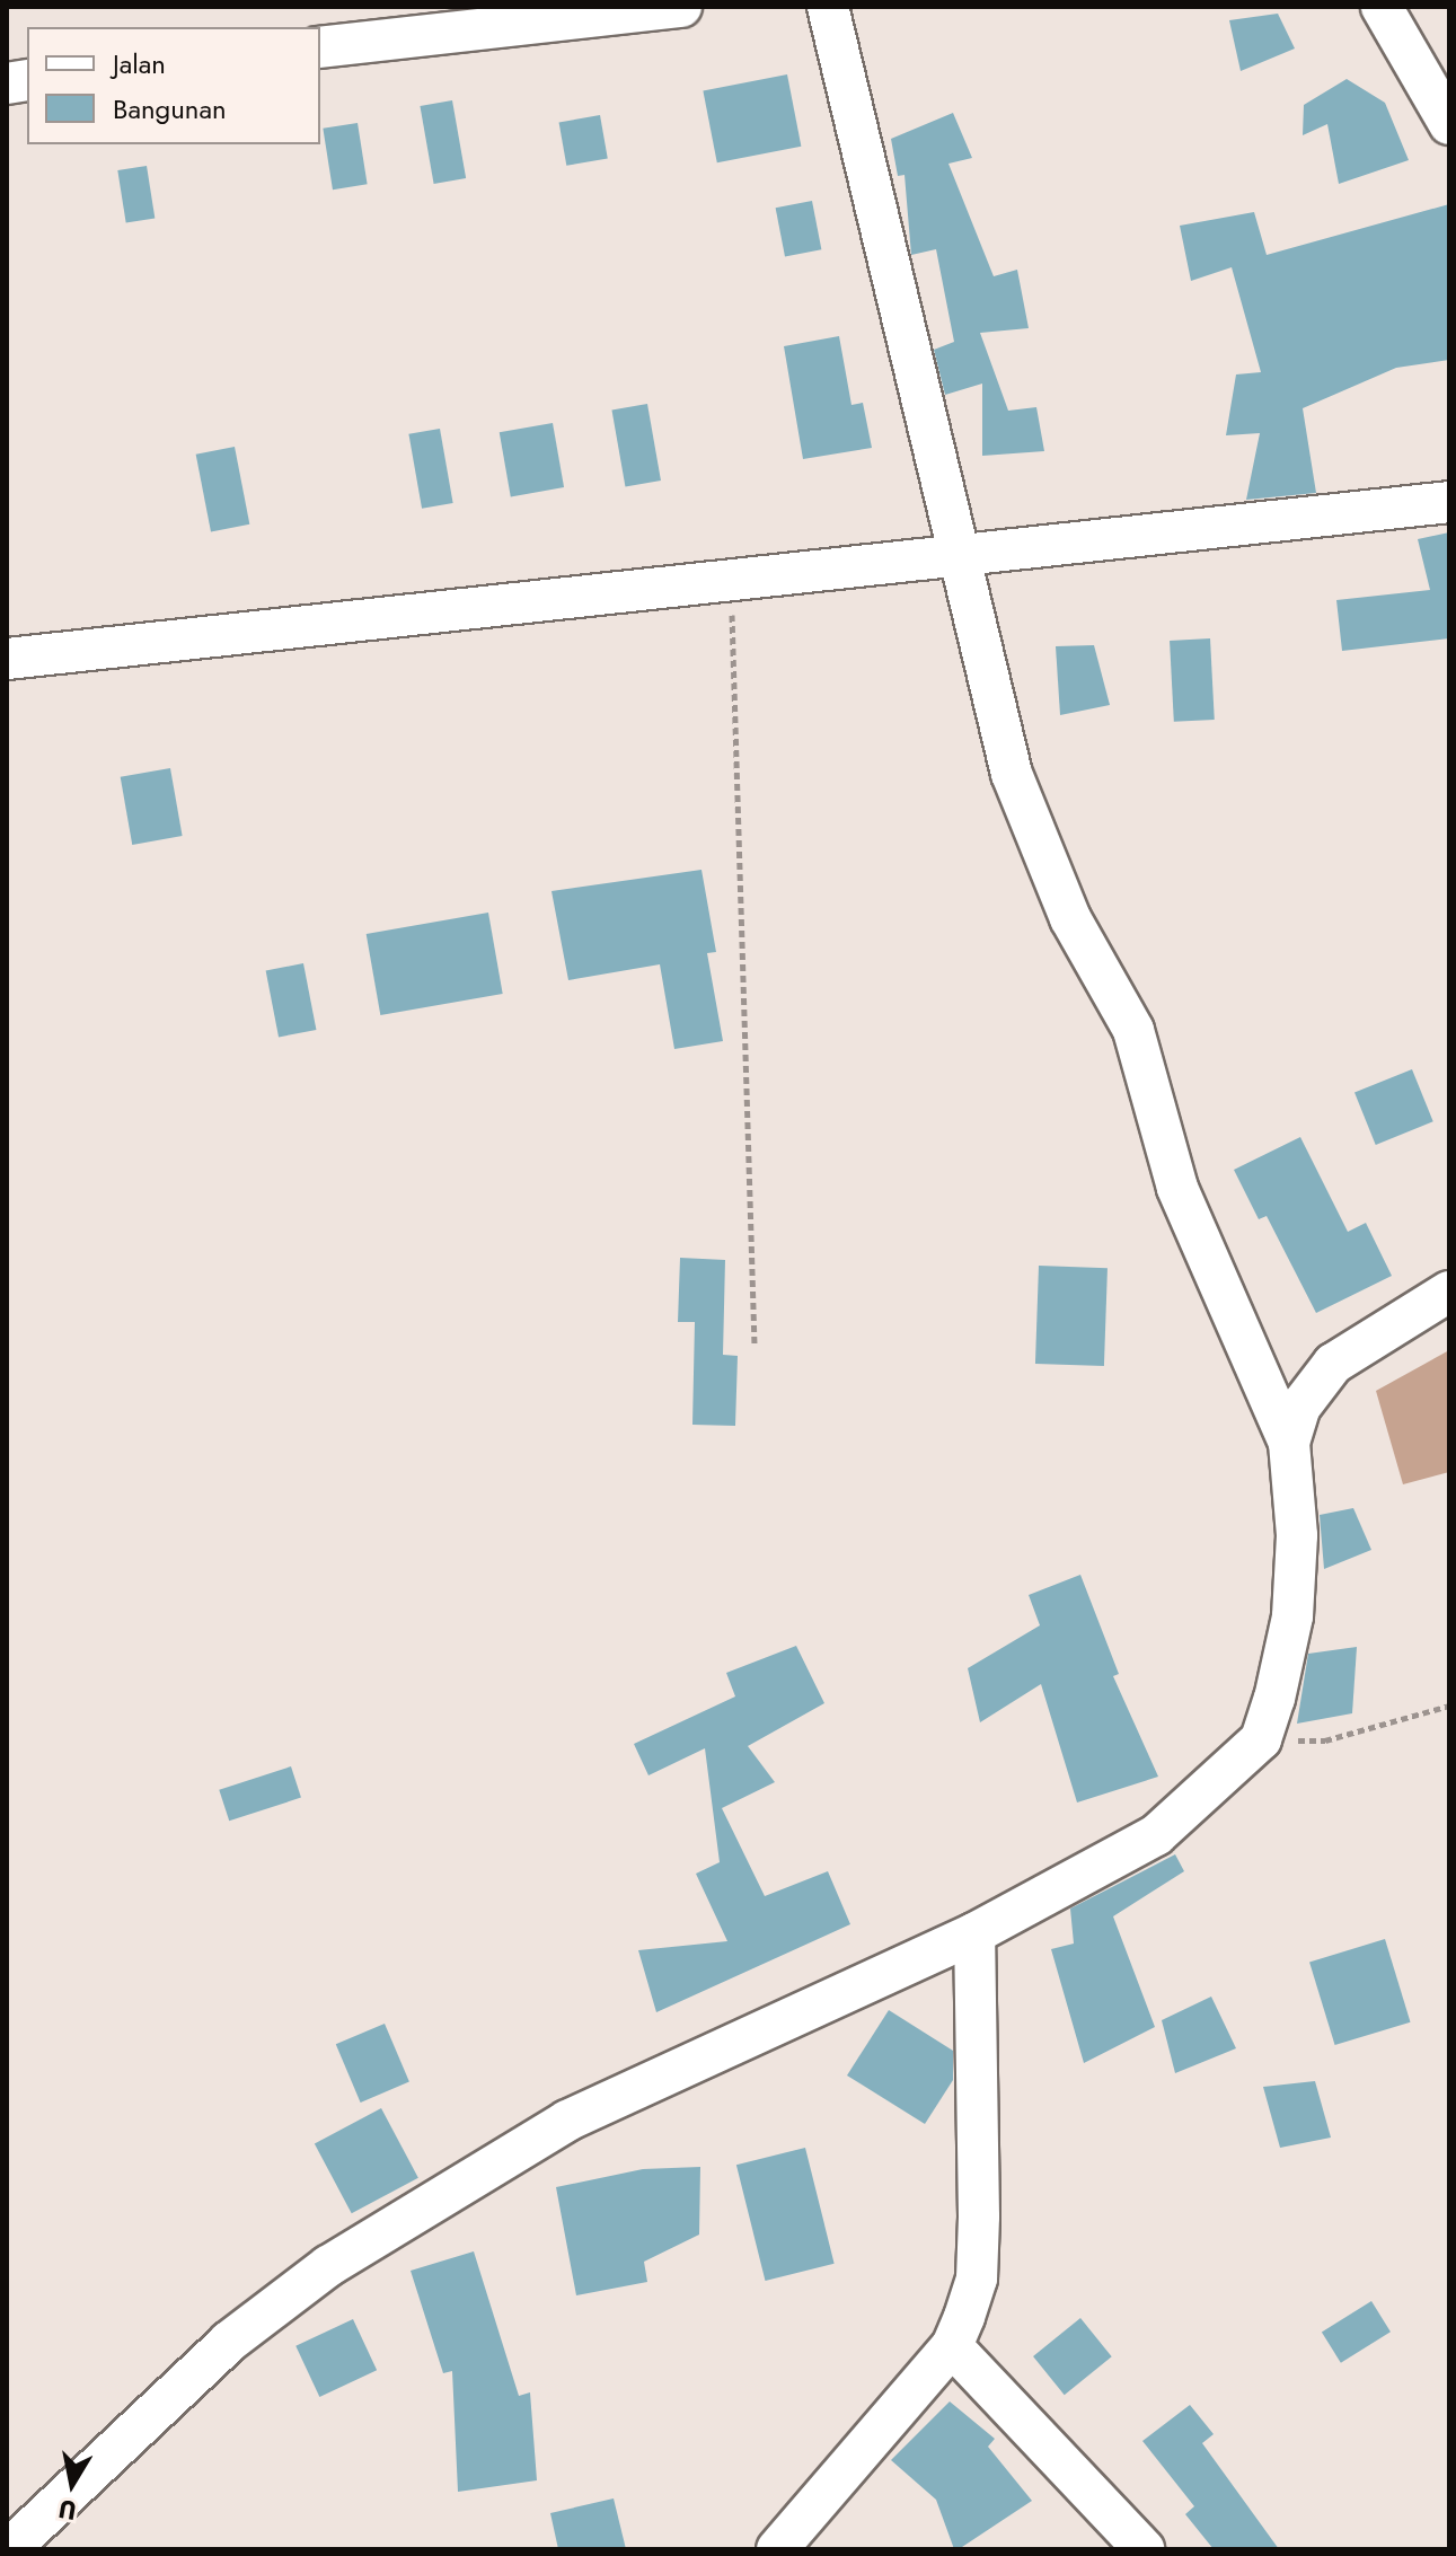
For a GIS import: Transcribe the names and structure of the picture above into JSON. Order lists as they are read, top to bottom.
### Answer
{
  "legend": ["Jalan", "Bangunan"],
  "north": "bottom"
}
